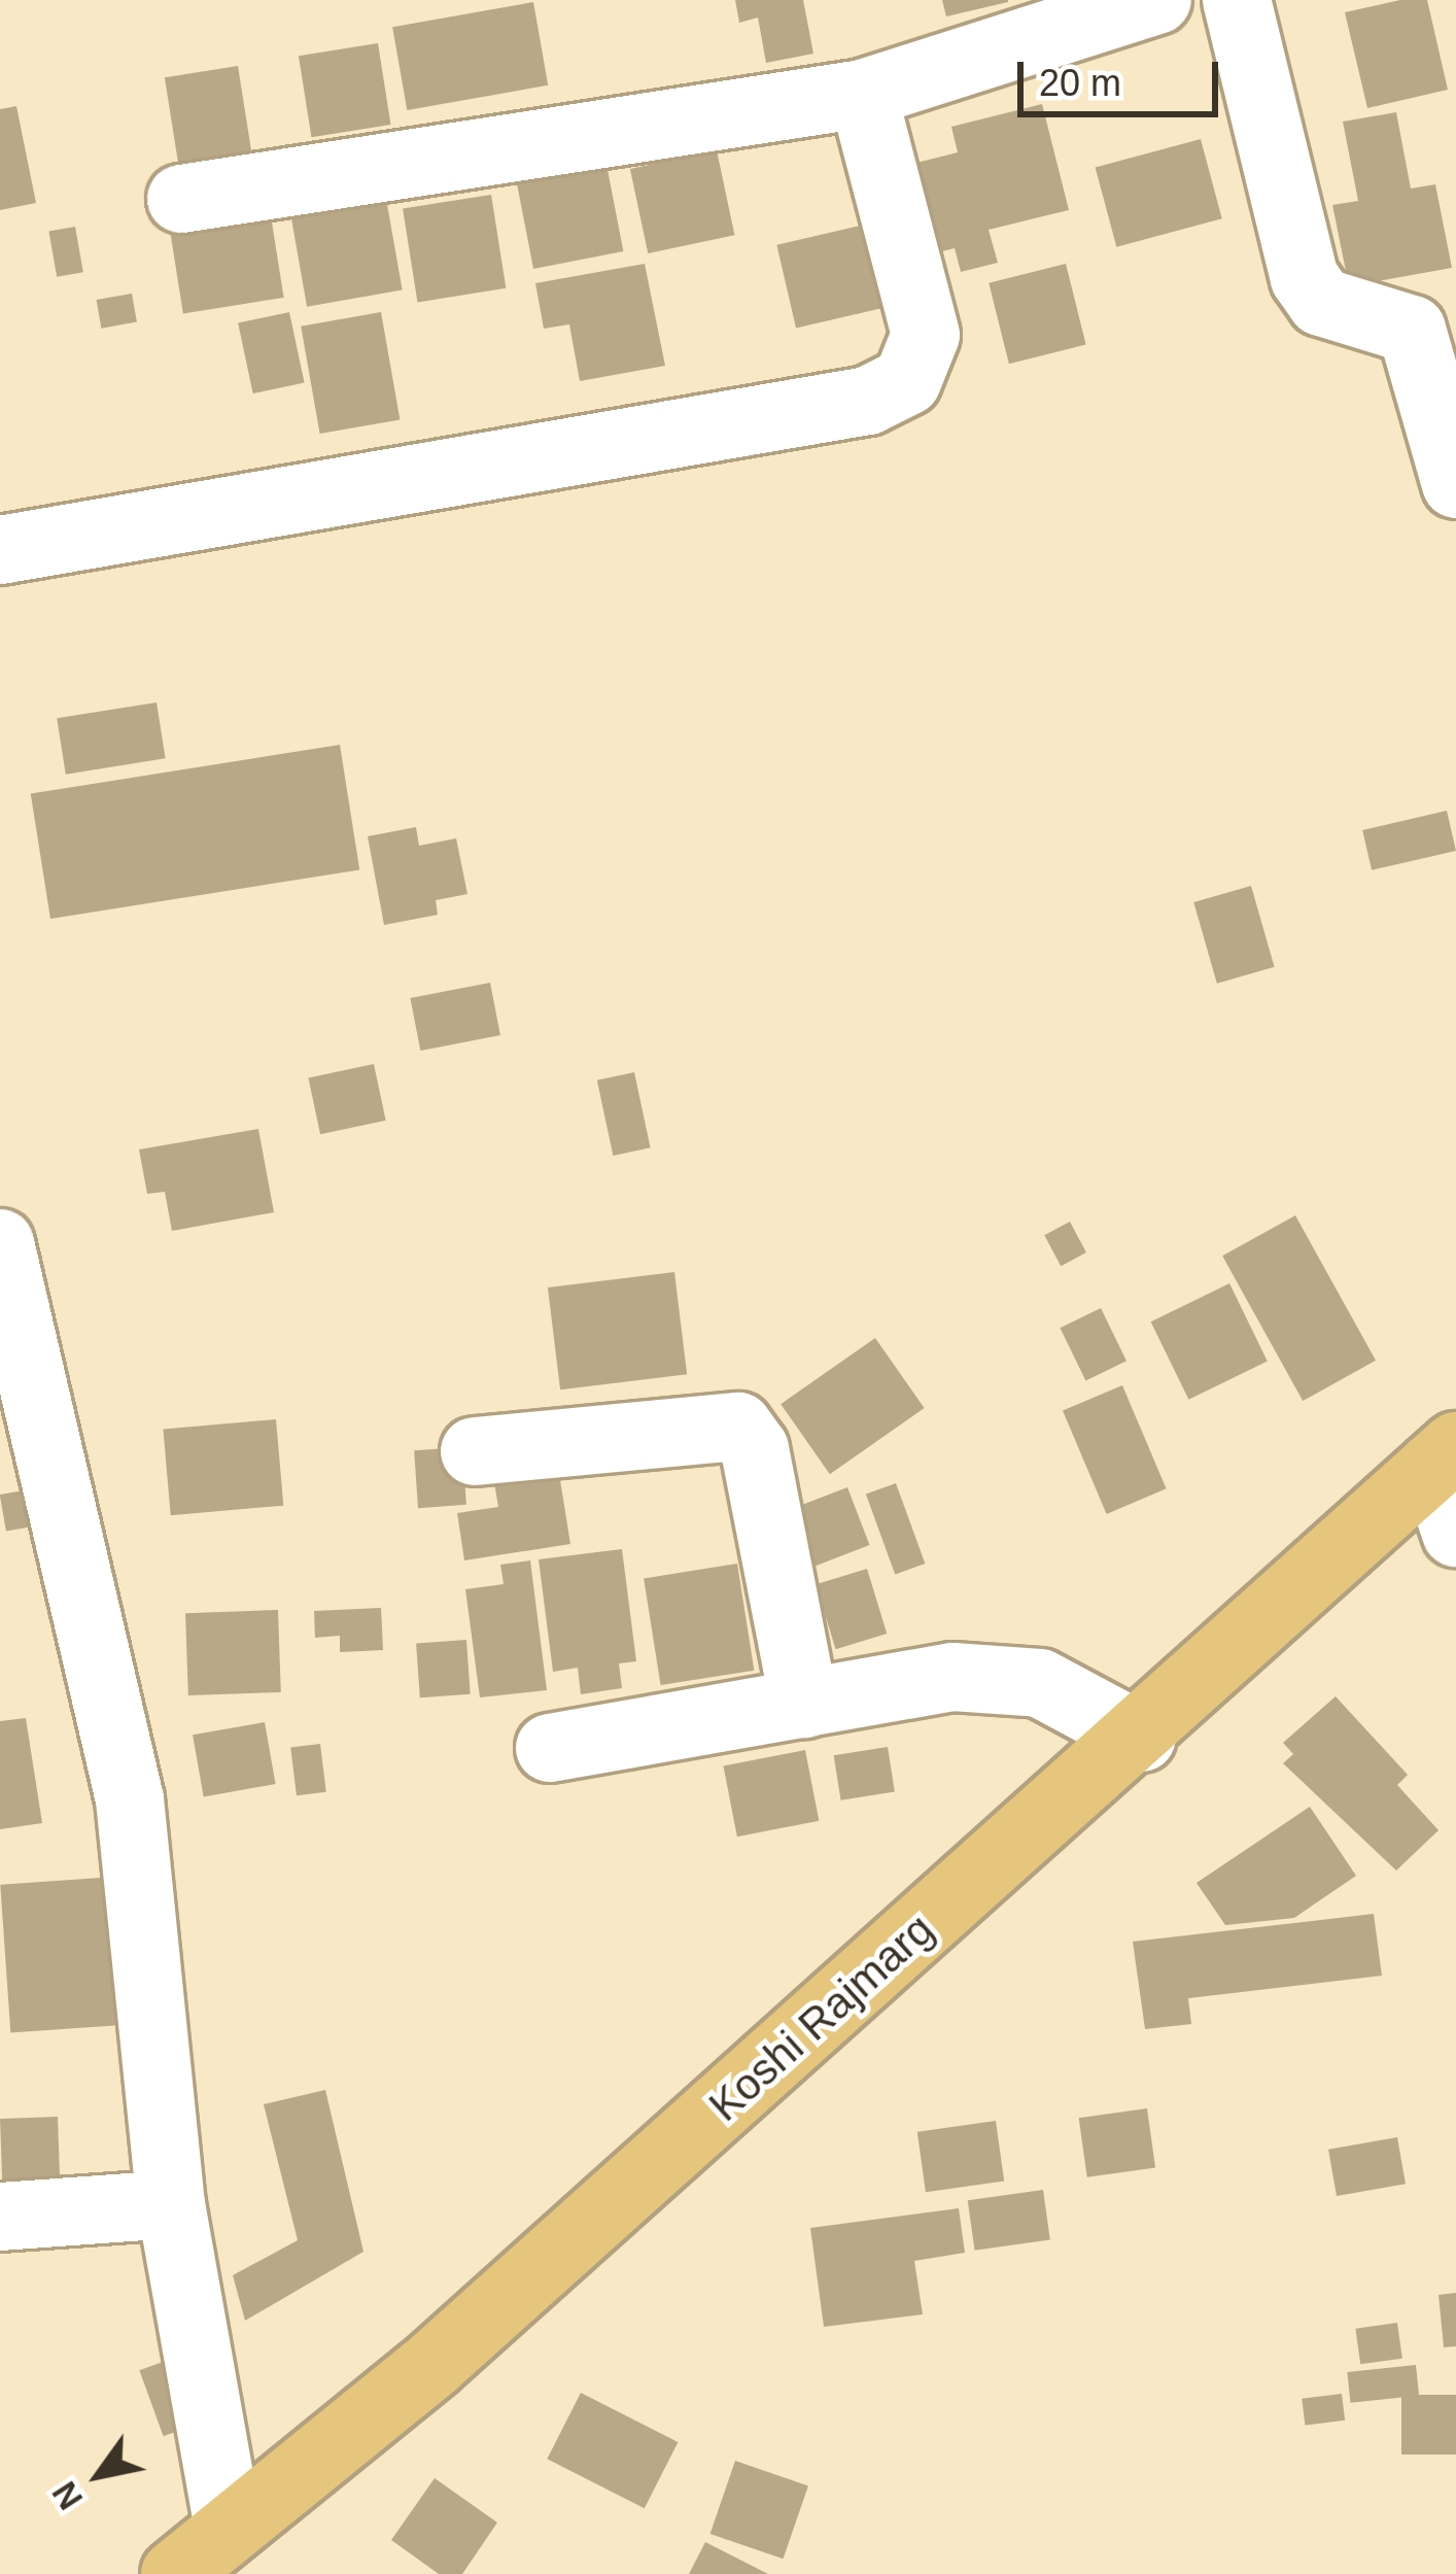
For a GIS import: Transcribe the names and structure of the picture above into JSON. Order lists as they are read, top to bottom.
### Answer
{
  "streets": {
    "main road": ["Koshi Rajmarg"]
  },
  "scale_bar": "20 m",
  "north": "bottom left"
}
